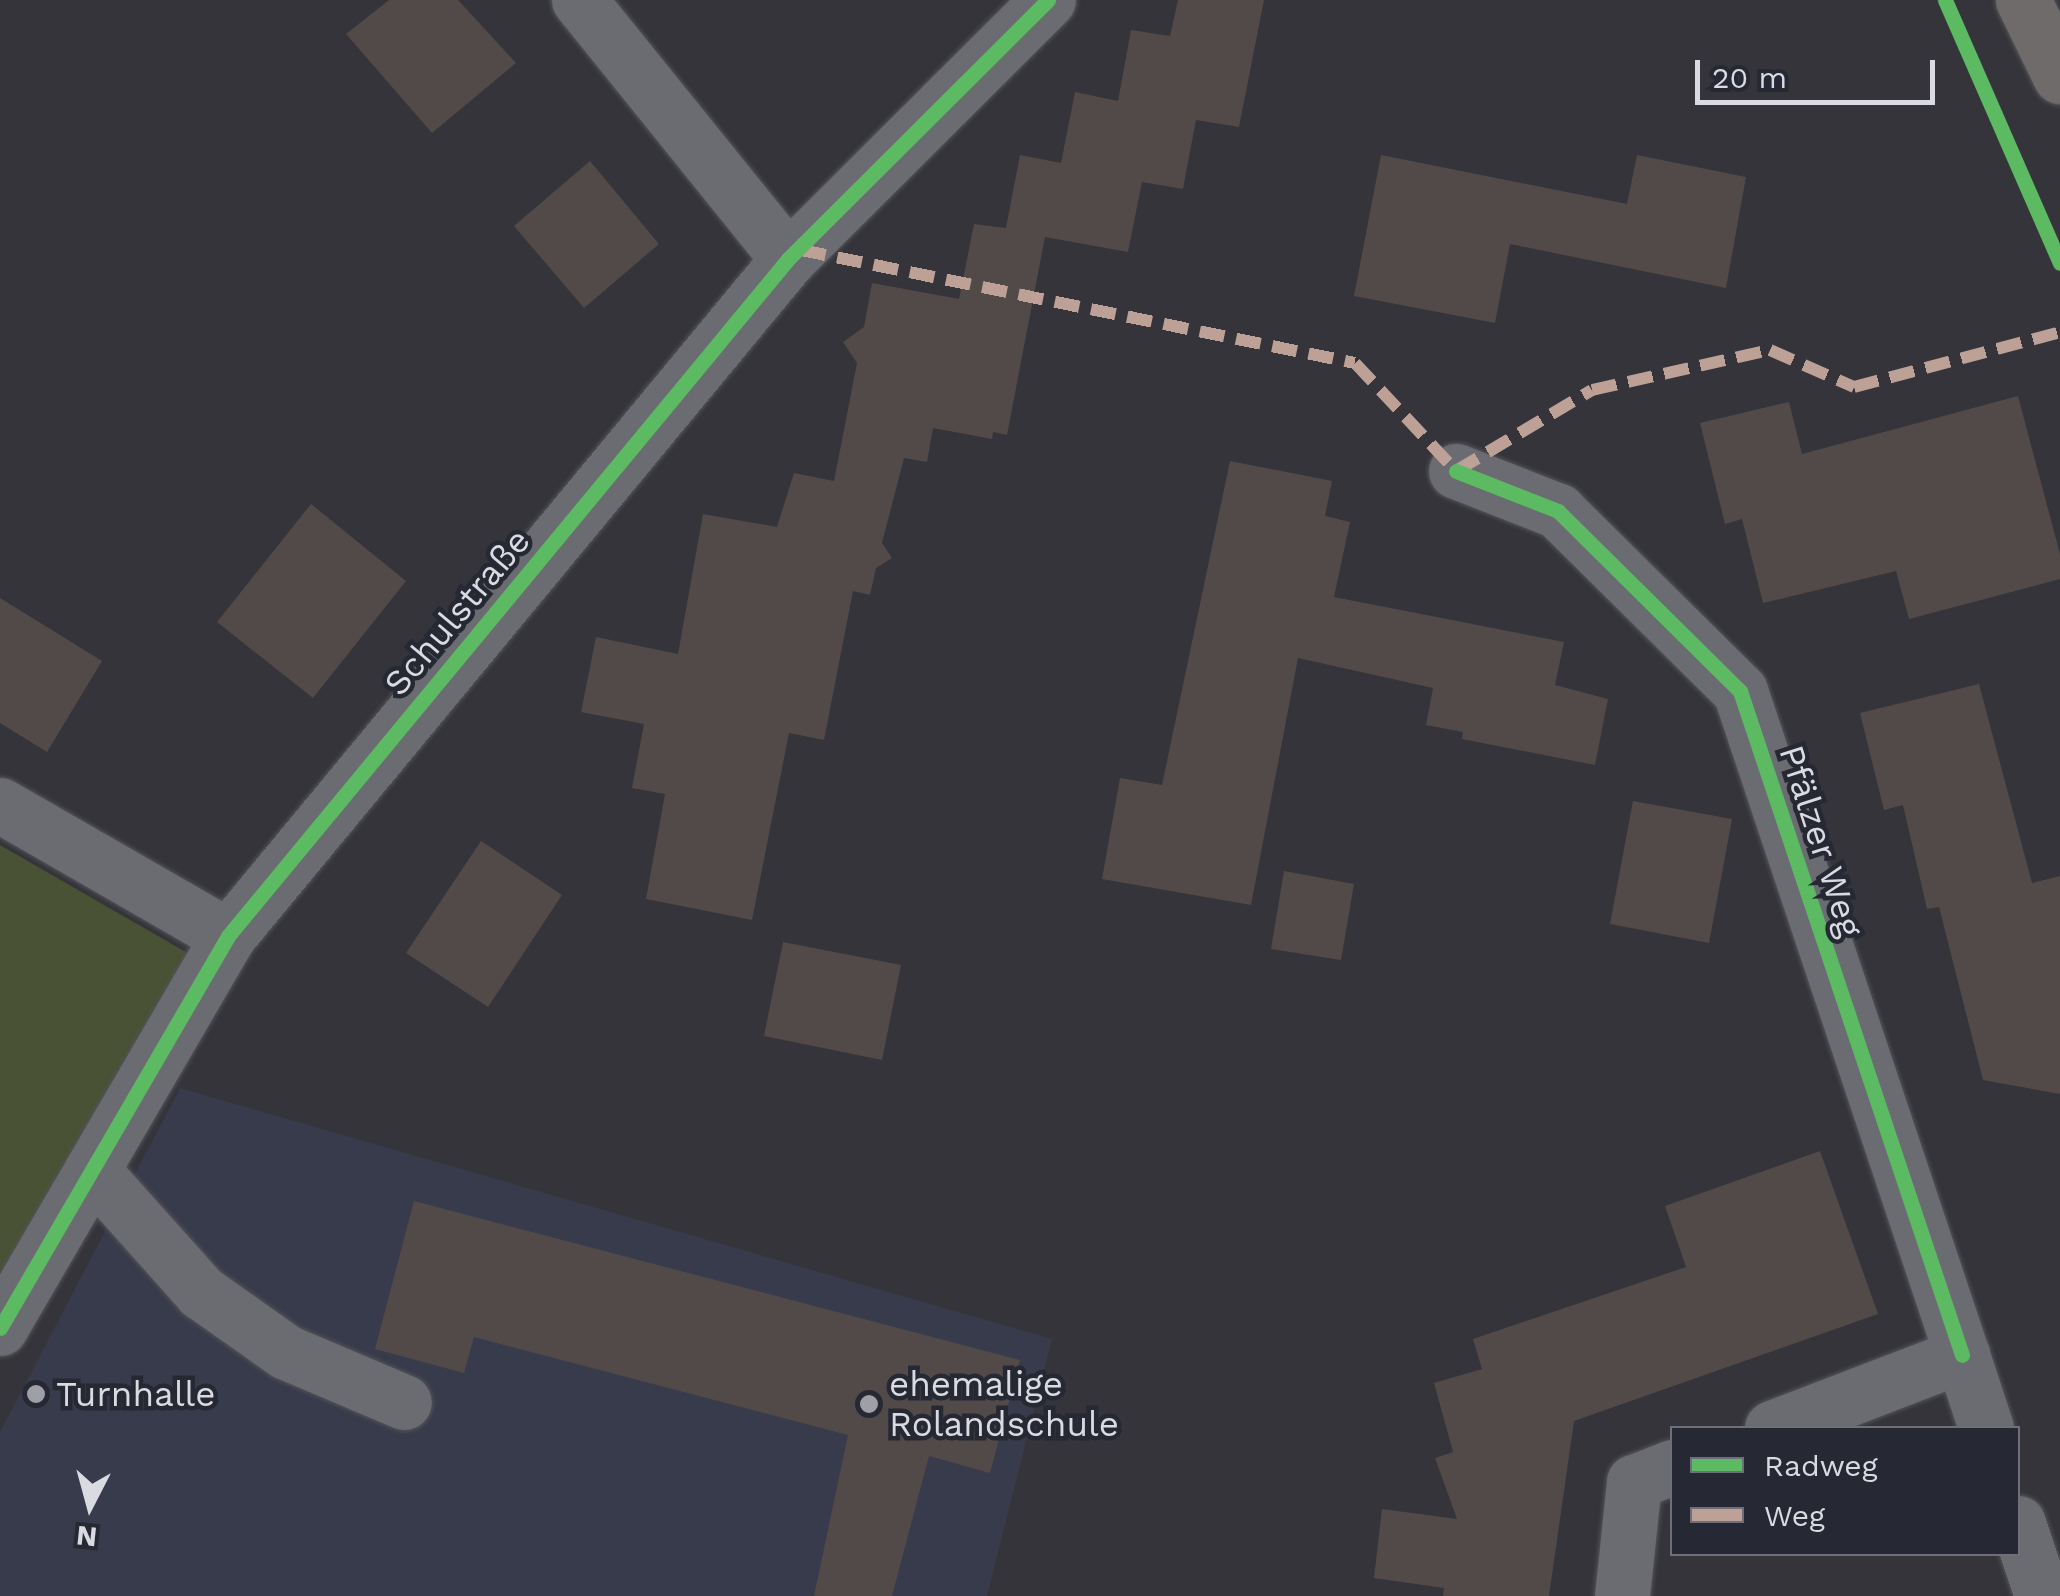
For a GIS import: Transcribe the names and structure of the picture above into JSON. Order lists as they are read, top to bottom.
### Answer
{
  "streets": {
    "street": ["Schulstraße", "Pfälzer Weg"]
  },
  "places": ["Turnhalle", "ehemalige Rolandschule"],
  "legend": ["Radweg", "Weg"],
  "scale_bar": "20 m",
  "north": "bottom"
}
